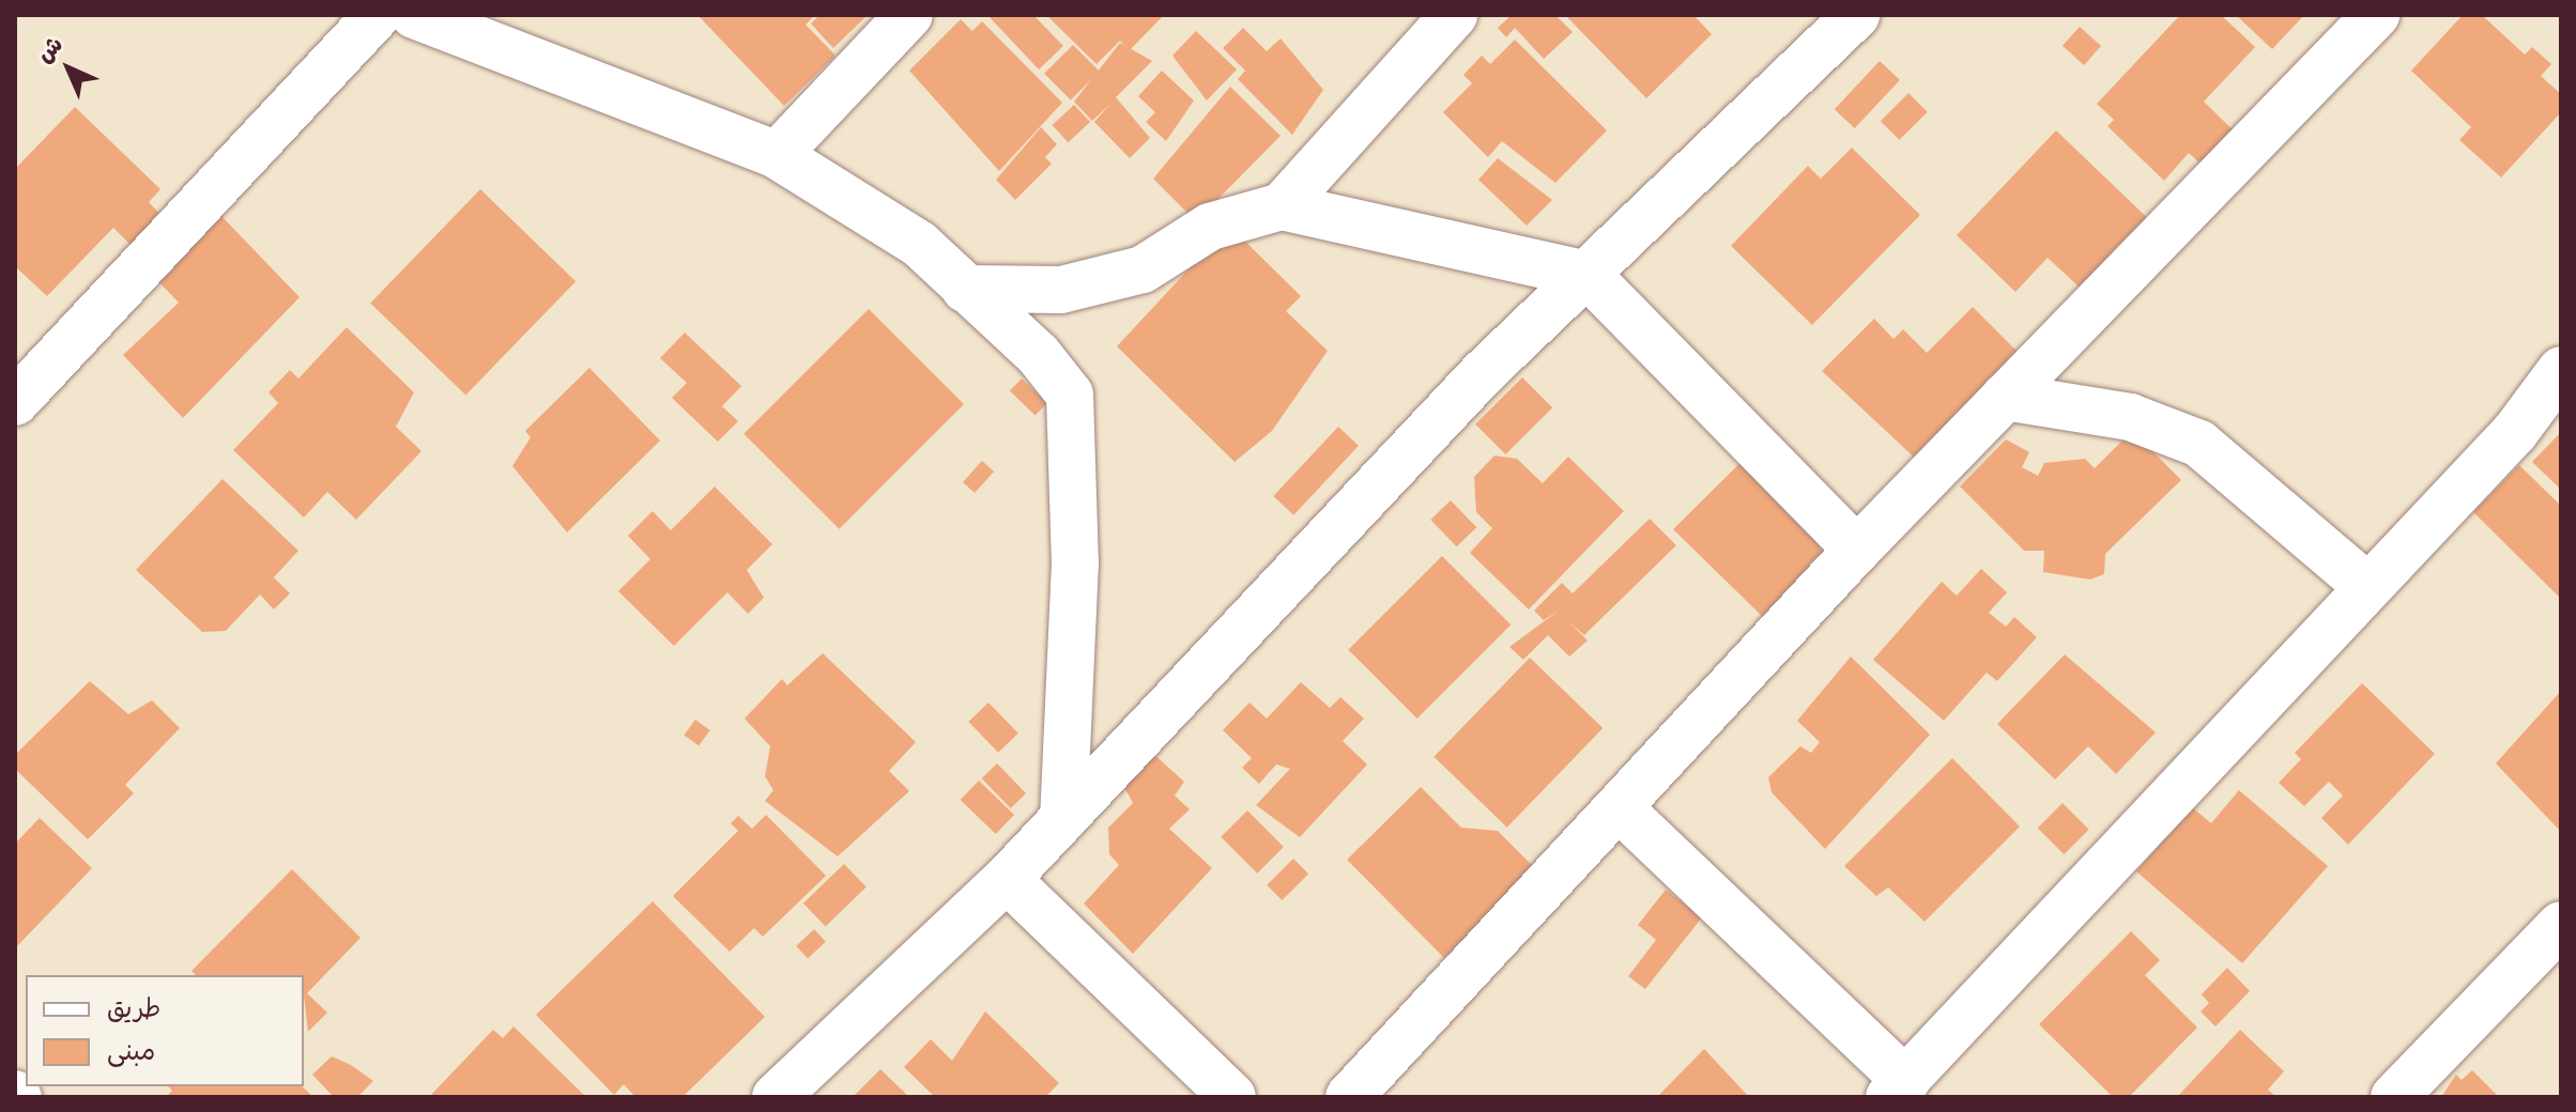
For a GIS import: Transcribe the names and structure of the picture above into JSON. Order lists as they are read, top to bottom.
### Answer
{
  "legend": ["طريق", "مبنى"],
  "north": "top left"
}
